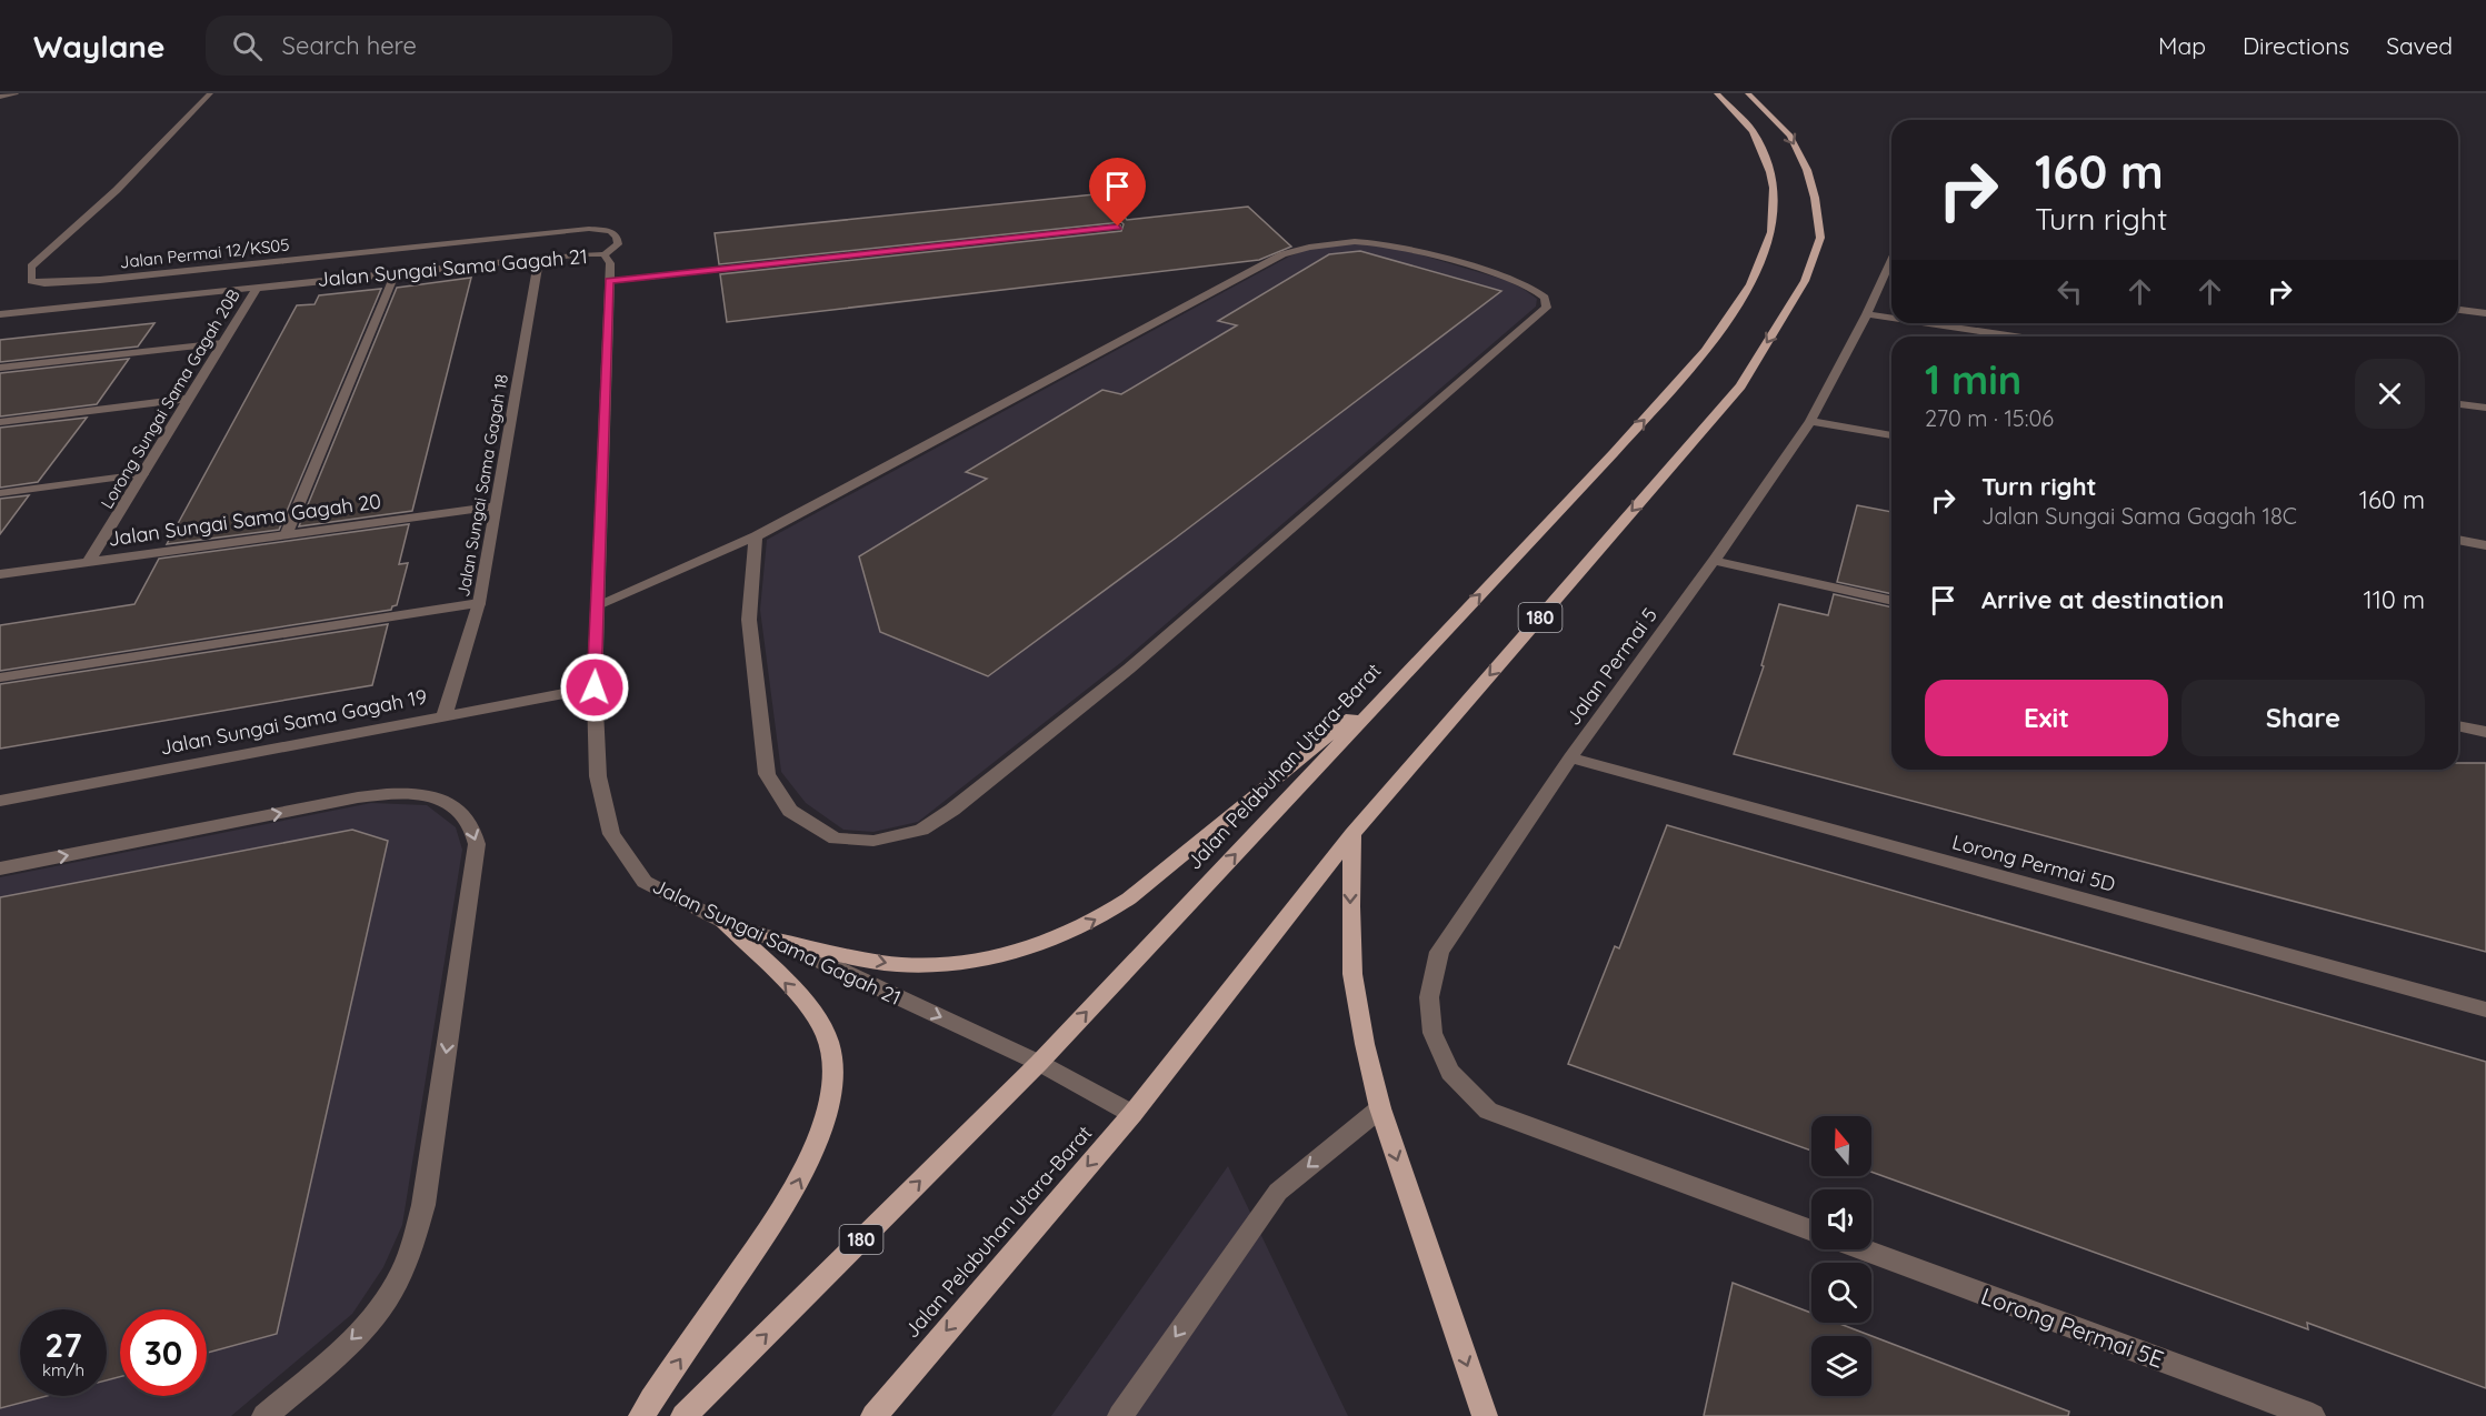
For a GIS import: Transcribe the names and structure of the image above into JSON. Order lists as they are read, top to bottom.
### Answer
{
  "streets": {
    "main road": ["180", "Jalan Pelabuhan Utara-Barat"],
    "street": [
      "Jalan Permai 12/KS05",
      "Jalan Sungai Sama Gagah 21",
      "Lorong Sungai Sama Gagah 20B",
      "Jalan Sungai Sama Gagah 18",
      "Jalan Sungai Sama Gagah 20",
      "Jalan Permai 5",
      "Jalan Sungai Sama Gagah 19",
      "Lorong Permai 5D",
      "Lorong Permai 5E"
    ]
  },
  "crossings": [
    ["Jalan Permai 12/KS05", "Jalan Sungai Sama Gagah 21"],
    ["Jalan Sungai Sama Gagah 21", "Lorong Sungai Sama Gagah 20B"],
    ["Jalan Sungai Sama Gagah 21", "Jalan Sungai Sama Gagah 18"],
    ["Jalan Sungai Sama Gagah 21", "Jalan Sungai Sama Gagah 19"],
    ["Jalan Sungai Sama Gagah 21", "Jalan Pelabuhan Utara-Barat"],
    ["Lorong Sungai Sama Gagah 20B", "Jalan Sungai Sama Gagah 20"],
    ["Jalan Sungai Sama Gagah 18", "Jalan Sungai Sama Gagah 20"],
    ["Jalan Sungai Sama Gagah 18", "Jalan Sungai Sama Gagah 19"],
    ["Jalan Permai 5", "Lorong Permai 5D"]
  ],
  "north": "top",
  "page": {
    "header": "Waylane",
    "search": "Search here",
    "nav": ["Map", "Directions", "Saved"],
    "turn": ["160 m", "Turn right"],
    "heading": ["1 min", "270 m · 15:06"],
    "list": [
      {
        "name": "Turn right",
        "note": "Jalan Sungai Sama Gagah 18C",
        "value": "160 m"
      },
      {
        "name": "Arrive at destination",
        "value": "110 m"
      }
    ],
    "buttons": ["Exit", "Share"],
    "speed": "27 km/h",
    "limit": "30"
  }
}
